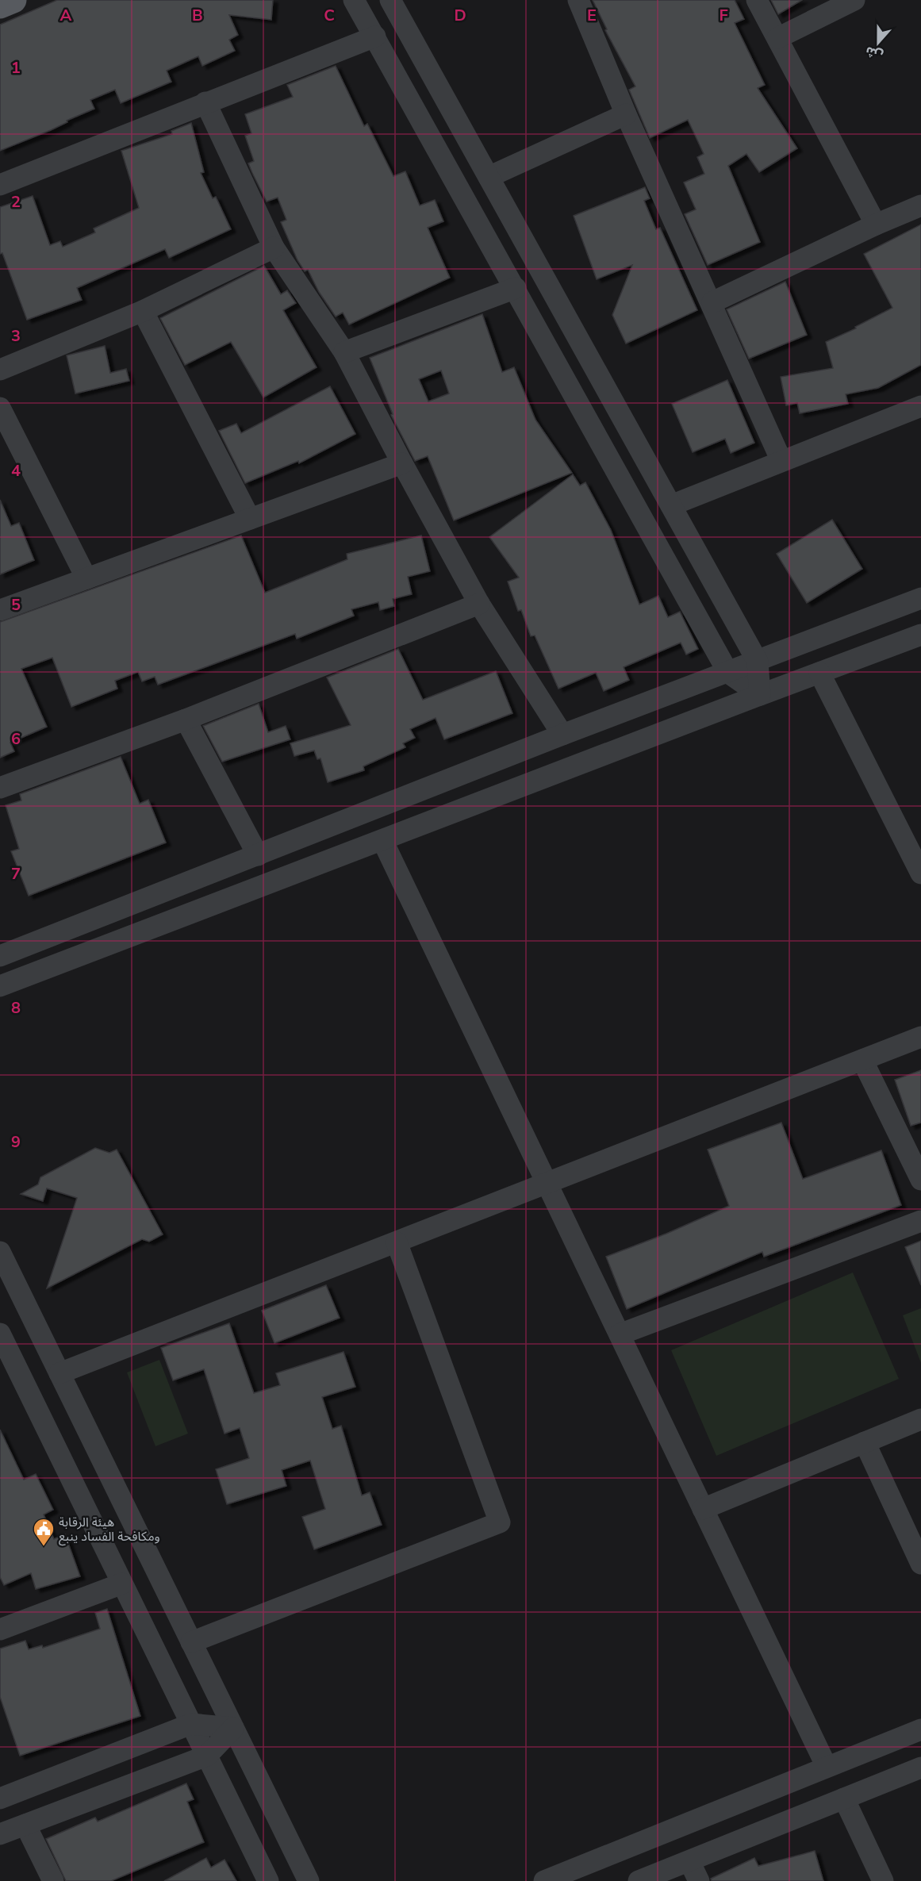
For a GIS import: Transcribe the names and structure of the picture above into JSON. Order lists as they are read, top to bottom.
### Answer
{
  "places": {
    "public building": ["هيئة الرقابة ومكافحة الفساد ينبع"]
  },
  "north": "bottom",
  "grid": {
    "columns": [
      "A",
      "B",
      "C",
      "D",
      "E",
      "F"
    ],
    "rows": [
      "1",
      "2",
      "3",
      "4",
      "5",
      "6",
      "7",
      "8",
      "9"
    ]
  }
}
